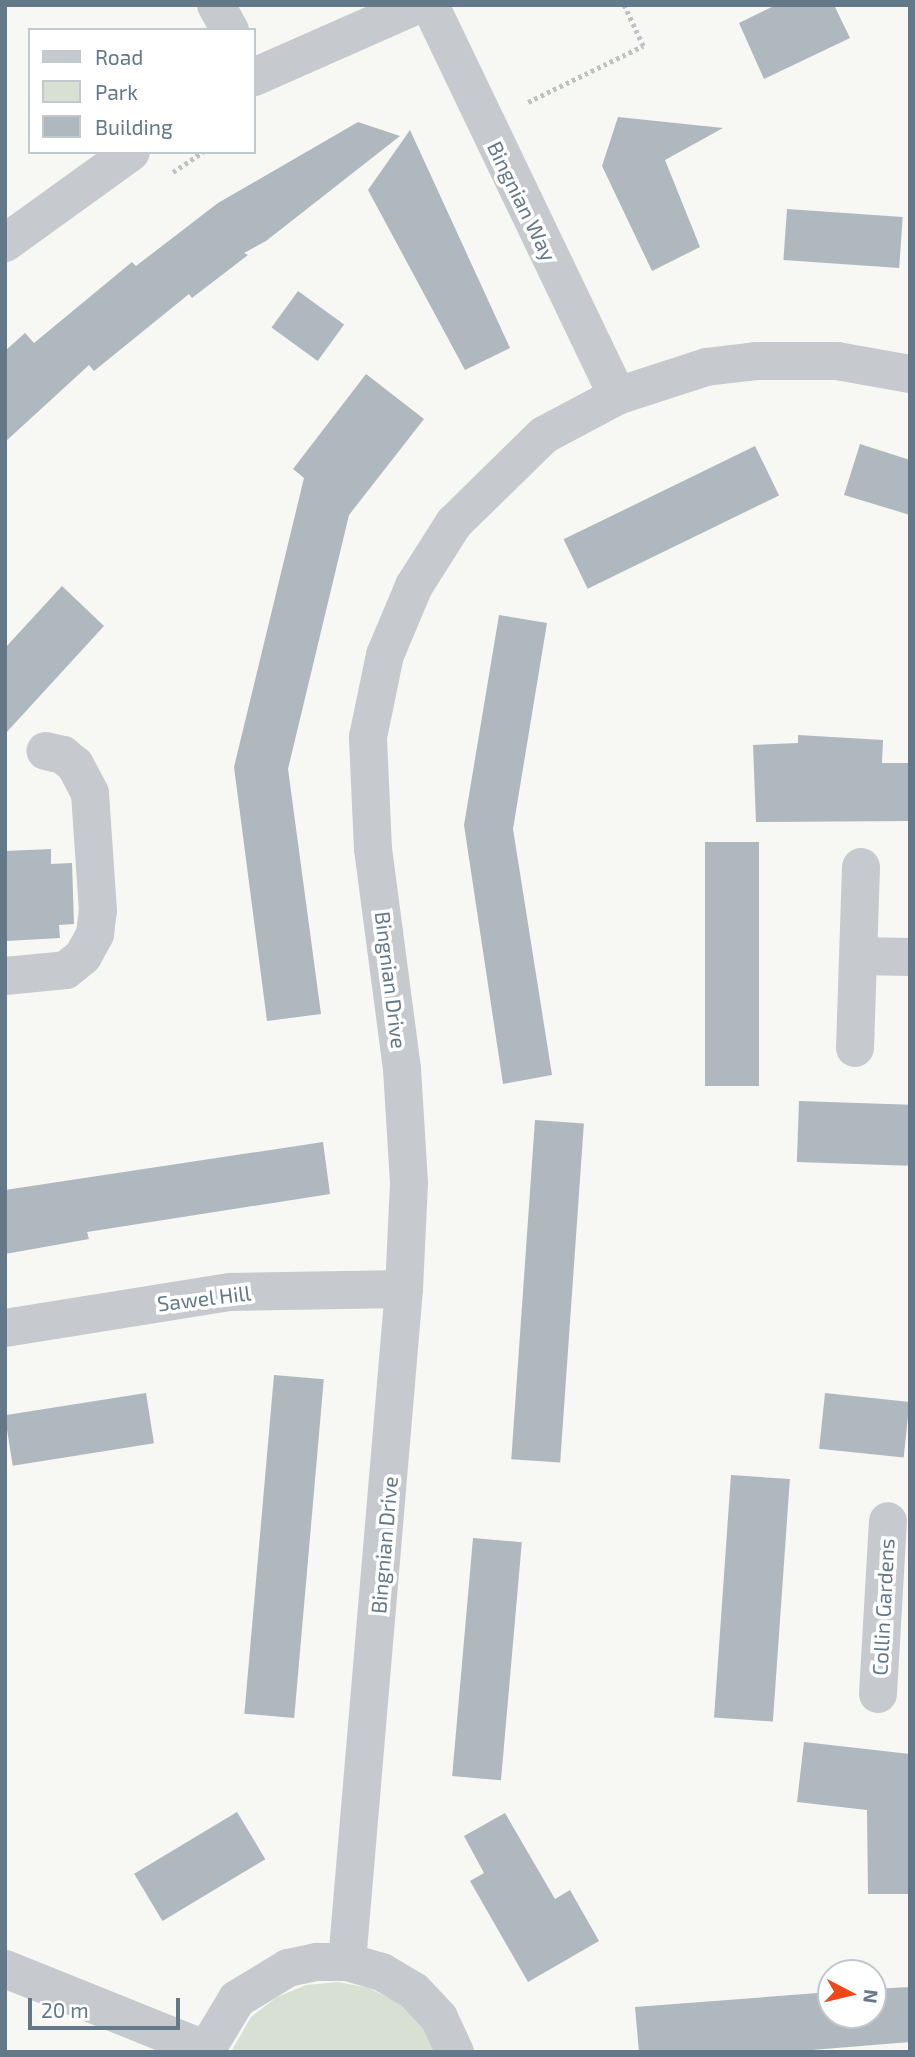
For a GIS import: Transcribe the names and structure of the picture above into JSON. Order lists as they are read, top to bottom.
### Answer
{
  "streets": {
    "street": [
      "Bingnian Way",
      "Bingnian Drive",
      "Sawel Hill",
      "Collin Gardens"
    ]
  },
  "crossings": [
    ["Bingnian Way", "Bingnian Drive"],
    ["Bingnian Drive", "Sawel Hill"]
  ],
  "legend": ["Road", "Park", "Building"],
  "scale_bar": "20 m",
  "north": "right"
}
